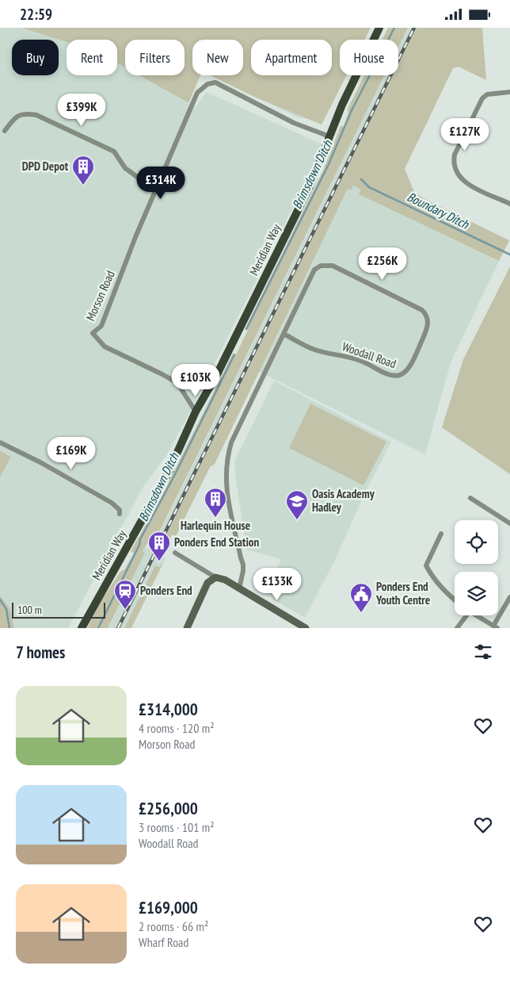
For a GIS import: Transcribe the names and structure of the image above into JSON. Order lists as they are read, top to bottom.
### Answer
{
  "streets": {
    "main road": ["Meridian Way"],
    "street": ["Morson Road", "Woodall Road"]
  },
  "crossings": [
    ["Meridian Way", "Morson Road"]
  ],
  "water": ["Brimsdown Ditch", "Boundary Ditch"],
  "places": {
    "building": ["DPD Depot", "Harlequin House", "Ponders End Station"],
    "school or university": ["Oasis Academy Hadley"],
    "station": ["Ponders End"],
    "public building": ["Ponders End Youth Centre"]
  },
  "scale_bar": "100 m",
  "page": {
    "status": "22:59",
    "chip": [
      "Buy",
      "Rent",
      "Filters",
      "New",
      "Apartment",
      "House"
    ],
    "price": [
      "£399K",
      "£127K",
      "£314K",
      "£256K",
      "£103K",
      "£169K",
      "£133K"
    ],
    "scale": "100 m",
    "heading": "7 homes",
    "list": [
      {
        "name": "£314,000",
        "note": "4 rooms · 120 m² · Morson Road"
      },
      {
        "name": "£256,000",
        "note": "3 rooms · 101 m² · Woodall Road"
      },
      {
        "name": "£169,000",
        "note": "2 rooms · 66 m² · Wharf Road"
      }
    ]
  }
}
